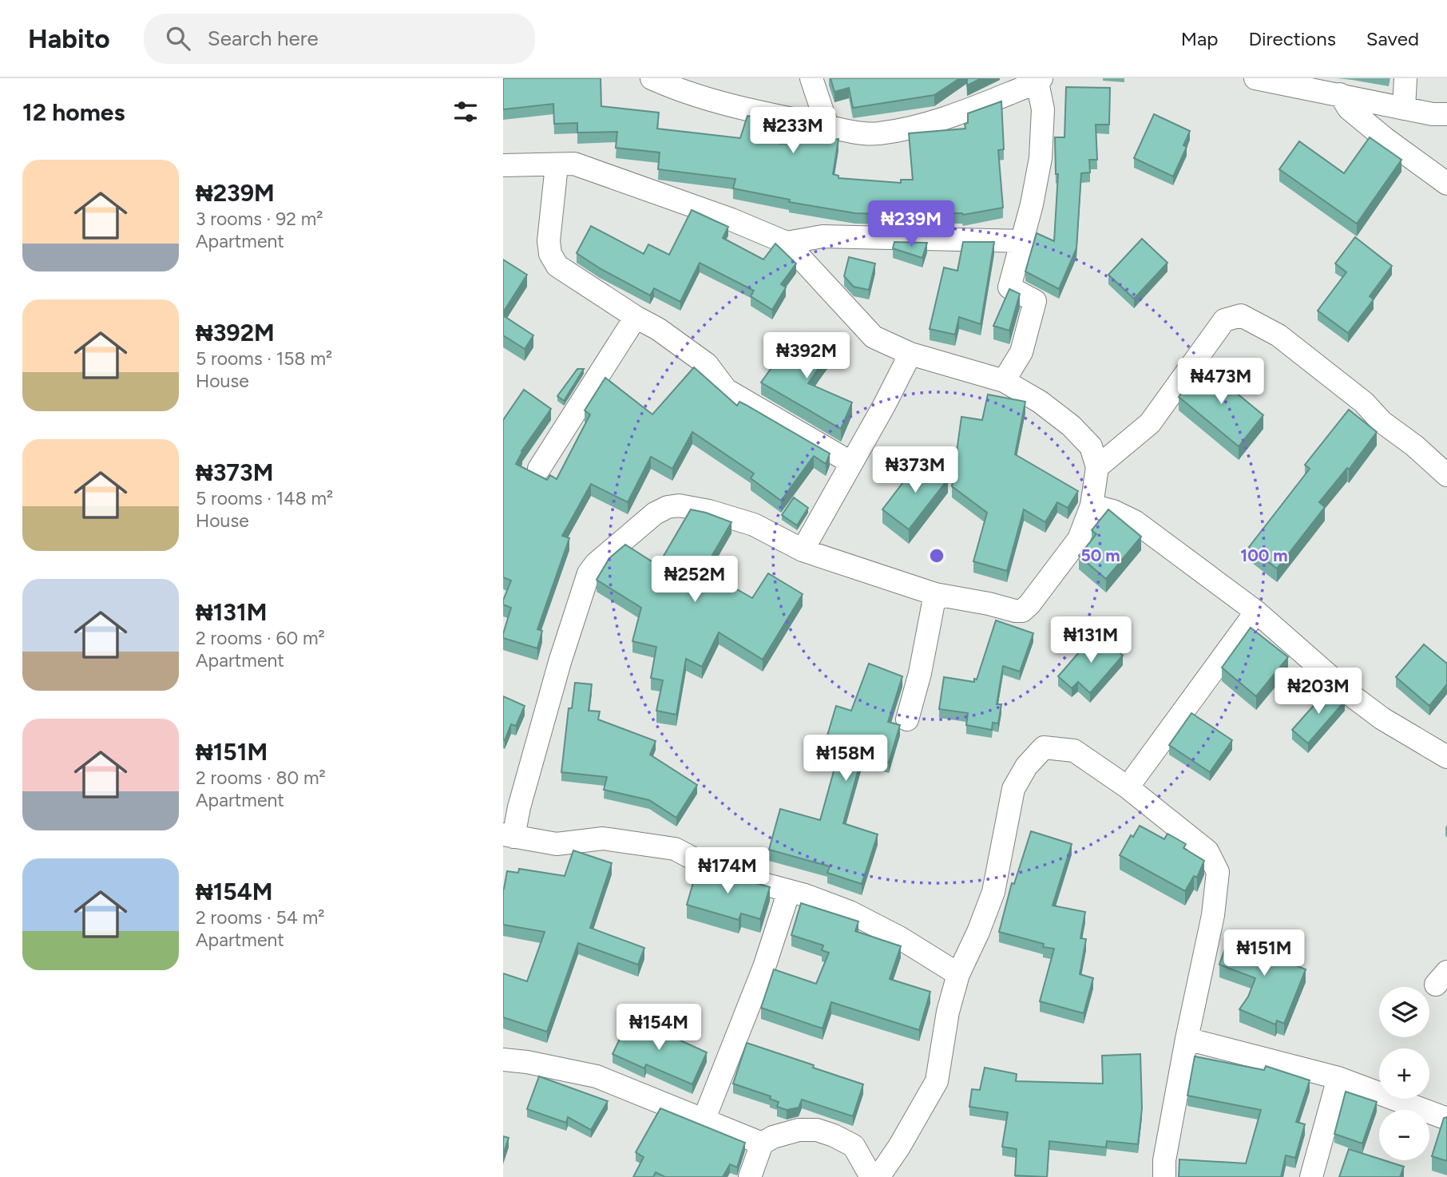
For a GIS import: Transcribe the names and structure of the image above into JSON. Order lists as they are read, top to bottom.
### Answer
{
  "page": {
    "header": "Habito",
    "search": "Search here",
    "nav": ["Map", "Directions", "Saved"],
    "heading": "12 homes",
    "price": [
      "₦233M",
      "₦239M",
      "₦392M",
      "₦473M",
      "₦373M",
      "₦252M",
      "₦131M",
      "₦203M",
      "₦158M",
      "₦174M",
      "₦151M",
      "₦154M"
    ],
    "list": [
      {
        "name": "₦239M",
        "note": "3 rooms · 92 m² · Apartment"
      },
      {
        "name": "₦392M",
        "note": "5 rooms · 158 m² · House"
      },
      {
        "name": "₦373M",
        "note": "5 rooms · 148 m² · House"
      },
      {
        "name": "₦131M",
        "note": "2 rooms · 60 m² · Apartment"
      },
      {
        "name": "₦151M",
        "note": "2 rooms · 80 m² · Apartment"
      },
      {
        "name": "₦154M",
        "note": "2 rooms · 54 m² · Apartment"
      }
    ],
    "map_buttons": ["+", "−"]
  },
  "rings": ["50 m", "100 m"]
}
